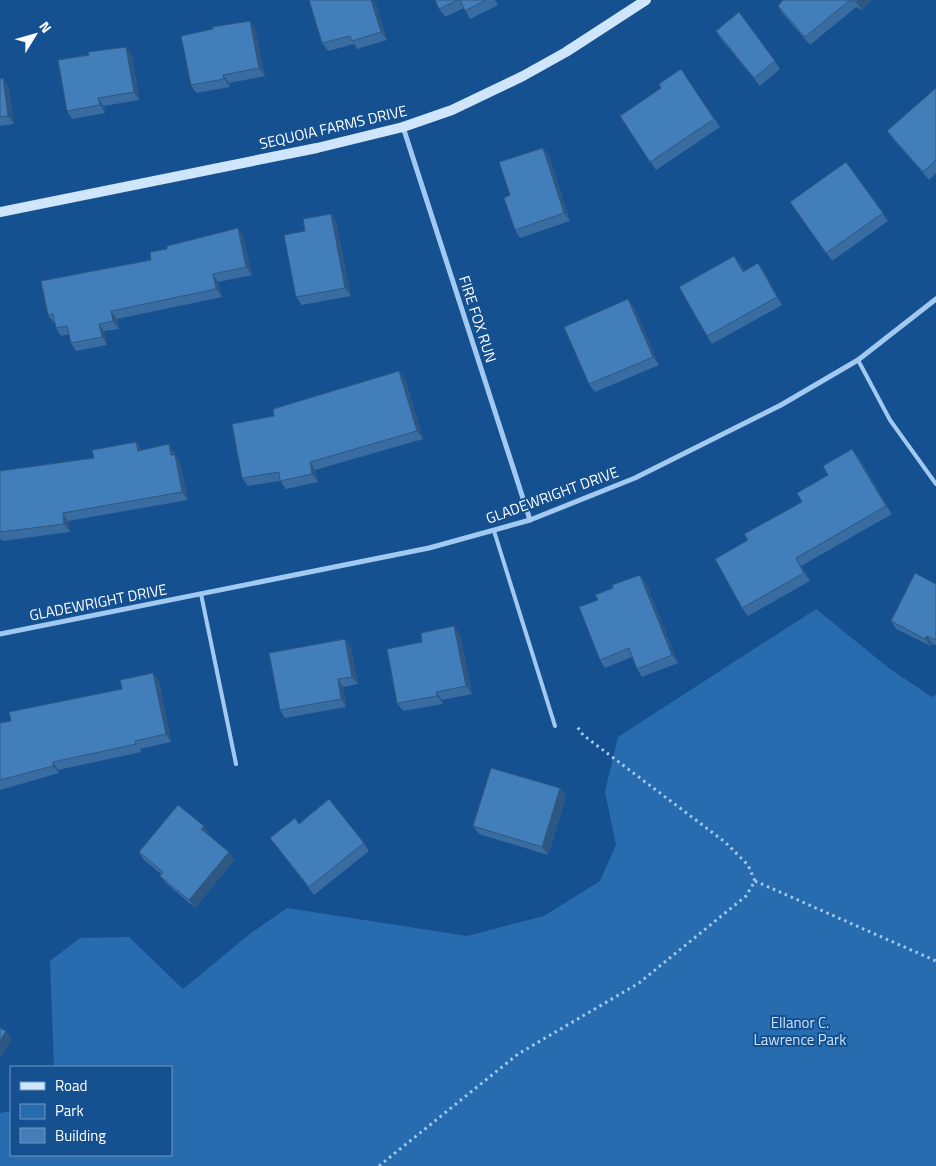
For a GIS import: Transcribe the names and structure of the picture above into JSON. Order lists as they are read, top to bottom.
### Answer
{
  "streets": {
    "street": ["SEQUOIA FARMS DRIVE", "FIRE FOX RUN", "GLADEWRIGHT DRIVE"]
  },
  "crossings": [
    ["SEQUOIA FARMS DRIVE", "FIRE FOX RUN"],
    ["FIRE FOX RUN", "GLADEWRIGHT DRIVE"]
  ],
  "parks": ["Ellanor C. Lawrence Park"],
  "legend": ["Road", "Park", "Building"],
  "north": "top right"
}
